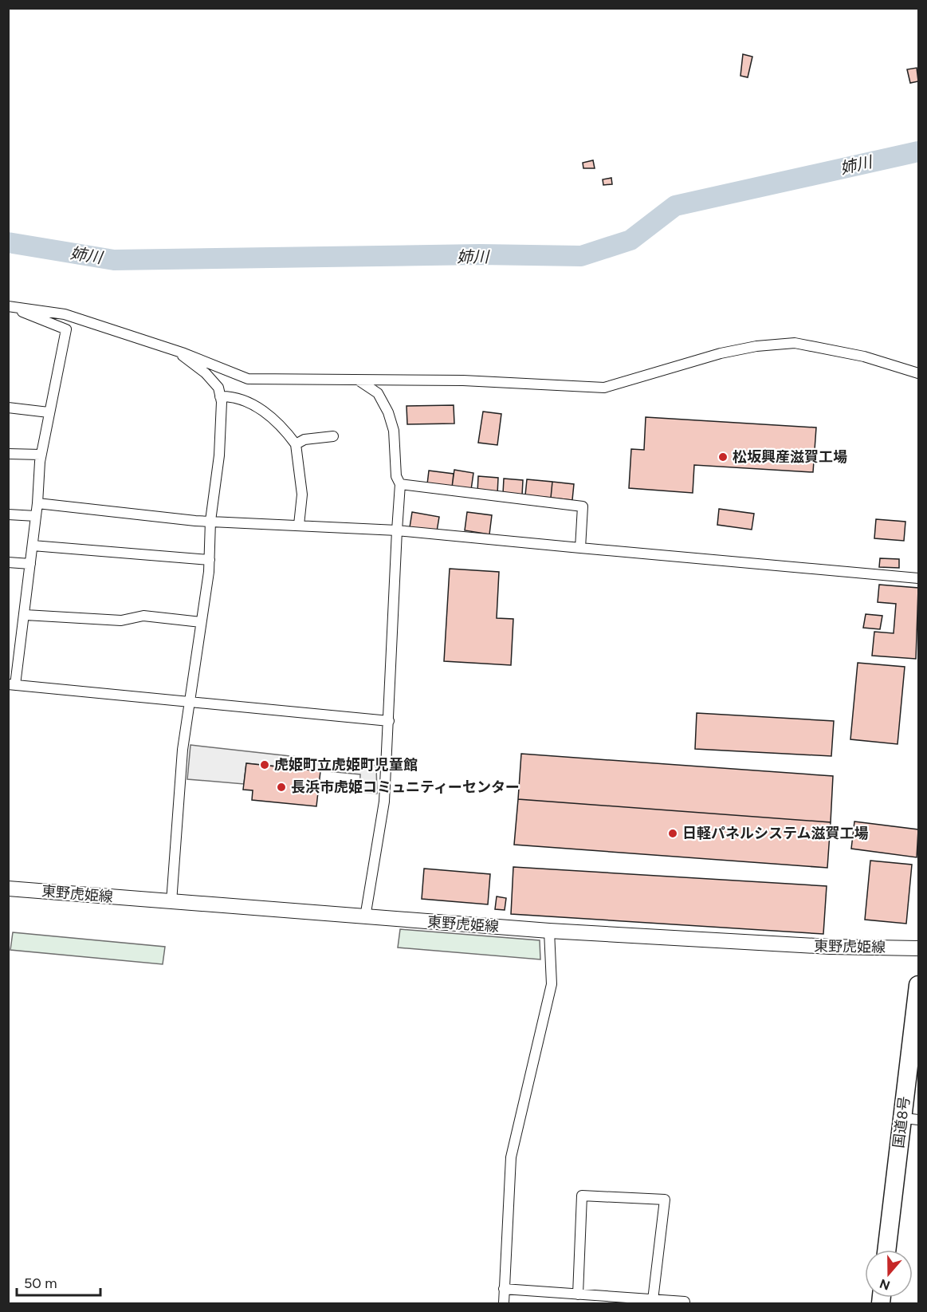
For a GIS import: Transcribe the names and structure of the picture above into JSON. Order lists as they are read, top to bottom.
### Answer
{
  "streets": {
    "highway": ["国道8号"],
    "main road": ["東野虎姫線"]
  },
  "water": ["姉川"],
  "places": [
    "松坂興産滋賀工場",
    "虎姫町立虎姫町児童館",
    "長浜市虎姫コミュニティーセンター",
    "日軽パネルシステム滋賀工場"
  ],
  "scale_bar": "50 m",
  "north": "bottom"
}
